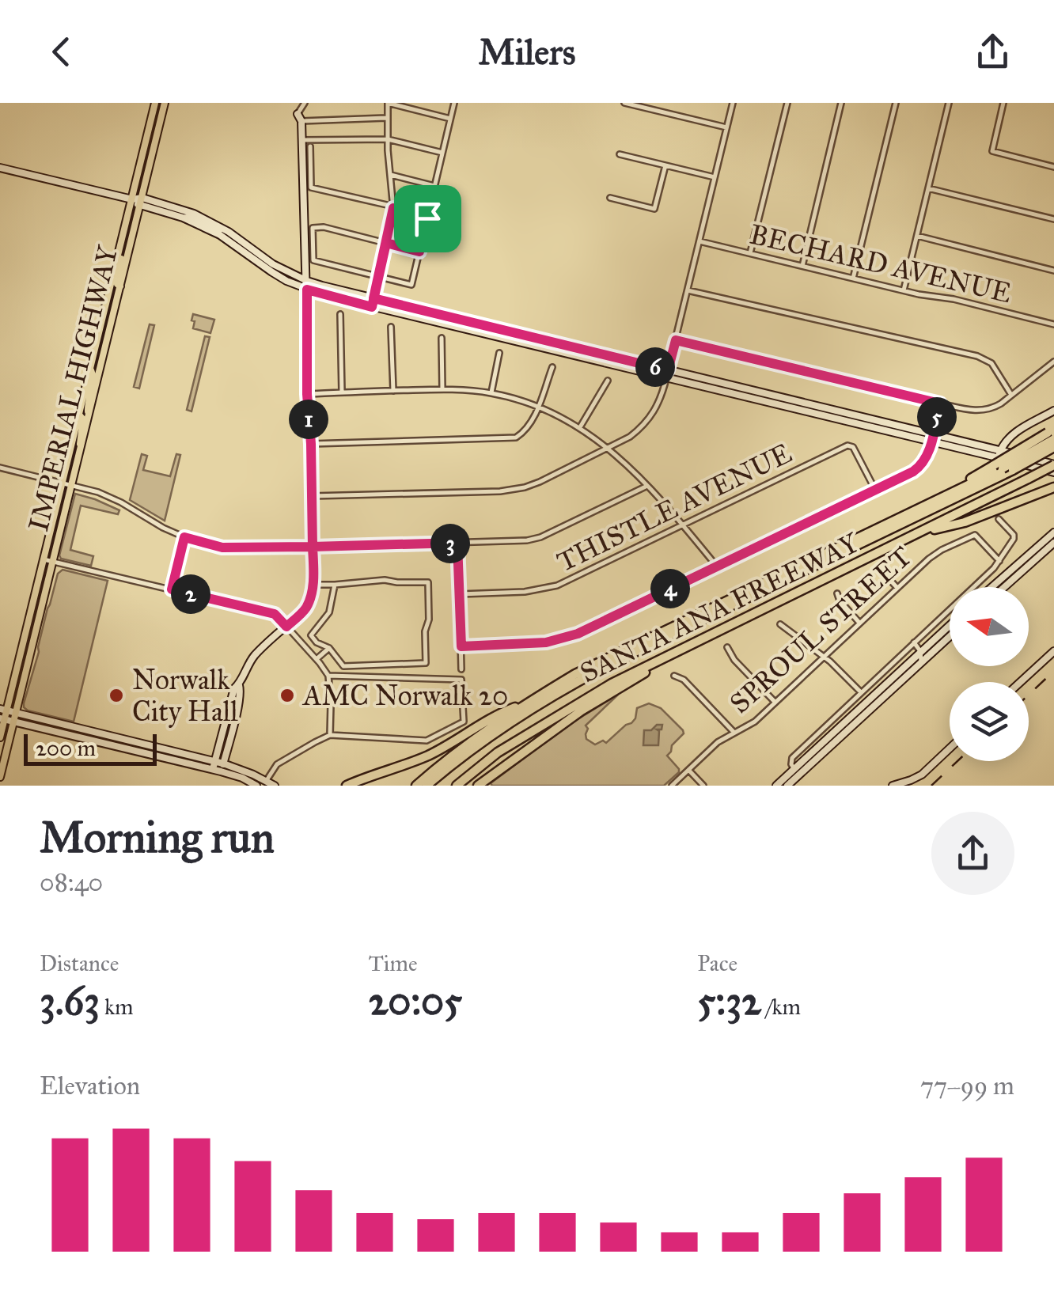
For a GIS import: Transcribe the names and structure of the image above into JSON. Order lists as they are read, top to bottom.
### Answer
{
  "streets": {
    "highway": ["SANTA ANA FREEWAY"],
    "main road": ["IMPERIAL HIGHWAY"],
    "street": ["BECHARD AVENUE", "THISTLE AVENUE", "SPROUL STREET"]
  },
  "places": ["Norwalk City Hall", "AMC Norwalk 20"],
  "scale_bar": "200 m",
  "north": "left",
  "page": {
    "header": "Milers",
    "pins": [
      "6",
      "5",
      "1",
      "3",
      "4",
      "2"
    ],
    "scale": "200 m",
    "heading": ["Morning run", "08:40"],
    "stats": [
      ["Distance", "3.63 km"],
      ["Time", "20:05"],
      ["Pace", "5:32 /km"]
    ],
    "chart": ["Elevation", "77–99 m"]
  }
}
